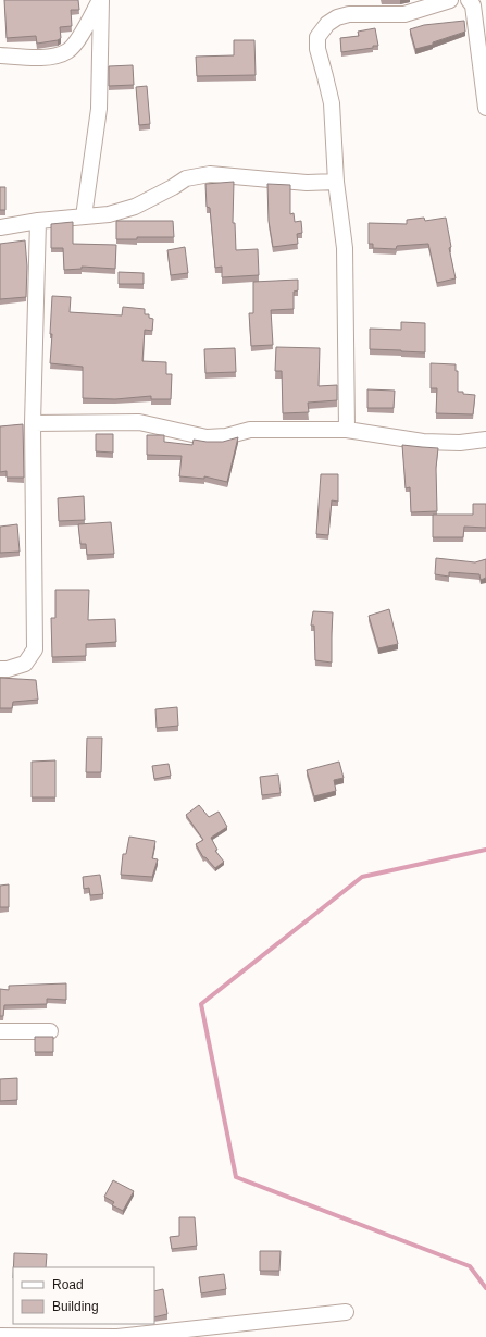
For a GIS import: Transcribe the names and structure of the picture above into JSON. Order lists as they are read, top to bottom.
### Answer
{
  "legend": ["Road", "Building"]
}
